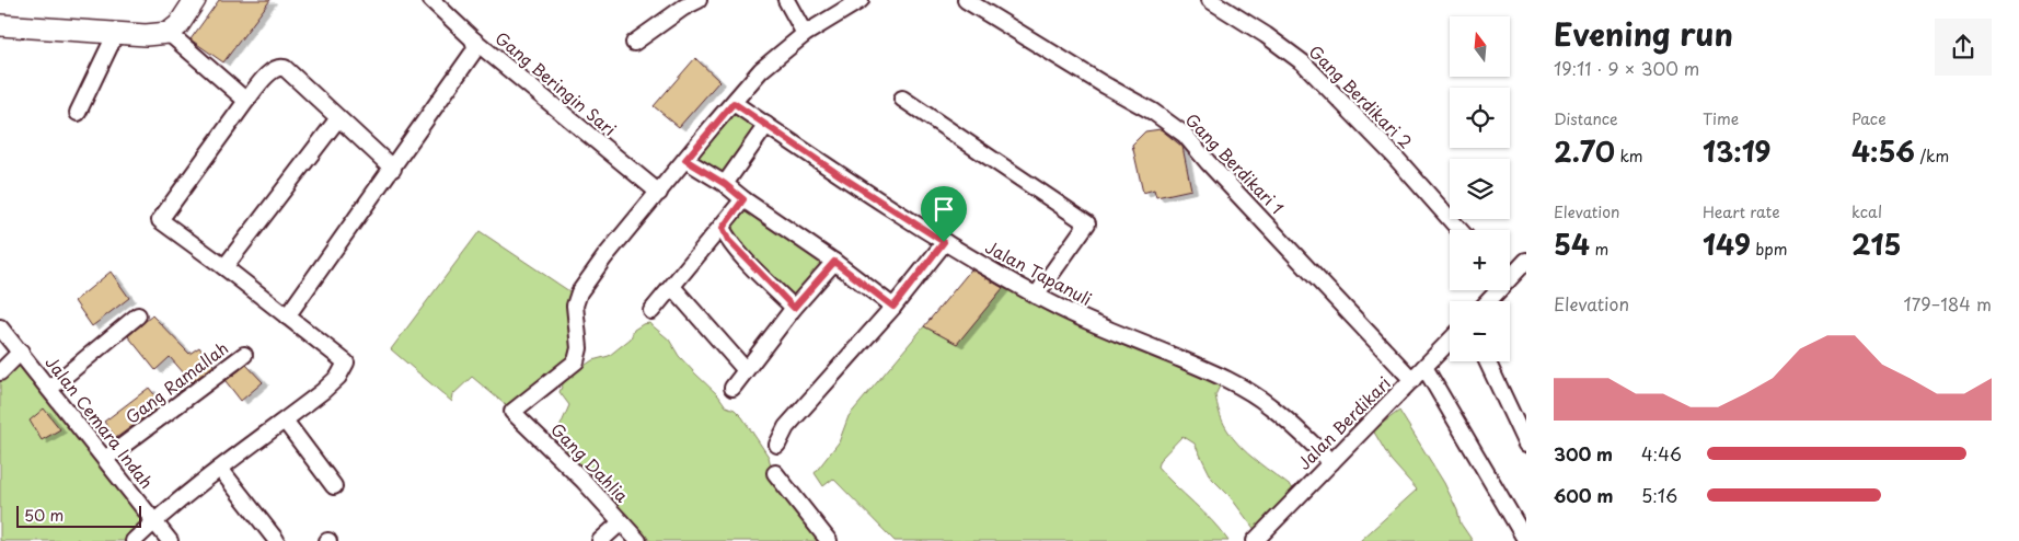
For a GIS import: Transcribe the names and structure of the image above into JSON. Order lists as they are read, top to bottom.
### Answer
{
  "streets": {
    "street": [
      "Gang Beringin Sari",
      "Gang Berdikari 2",
      "Gang Berdikari 1",
      "Jalan Tapanuli",
      "Gang Ramallah",
      "Jalan Cemara Indah",
      "Jalan Berdikari",
      "Gang Dahlia"
    ]
  },
  "crossings": [
    ["Gang Beringin Sari", "Gang Dahlia"],
    ["Gang Berdikari 1", "Jalan Berdikari"],
    ["Jalan Tapanuli", "Jalan Berdikari"],
    ["Gang Ramallah", "Jalan Cemara Indah"]
  ],
  "scale_bar": "50 m",
  "north": "top",
  "page": {
    "heading": ["Evening run", "19:11 · 9 × 300 m"],
    "map_buttons": ["+", "−"],
    "stats": [
      ["Distance", "2.70 km"],
      ["Time", "13:19"],
      ["Pace", "4:56 /km"],
      ["Elevation", "54 m"],
      ["Heart rate", "149 bpm"],
      ["kcal", "215"]
    ],
    "chart": ["Elevation", "179–184 m"],
    "list": [
      {
        "name": "300 m",
        "note": "4:46"
      },
      {
        "name": "600 m",
        "note": "5:16"
      }
    ],
    "scale": "50 m"
  }
}
